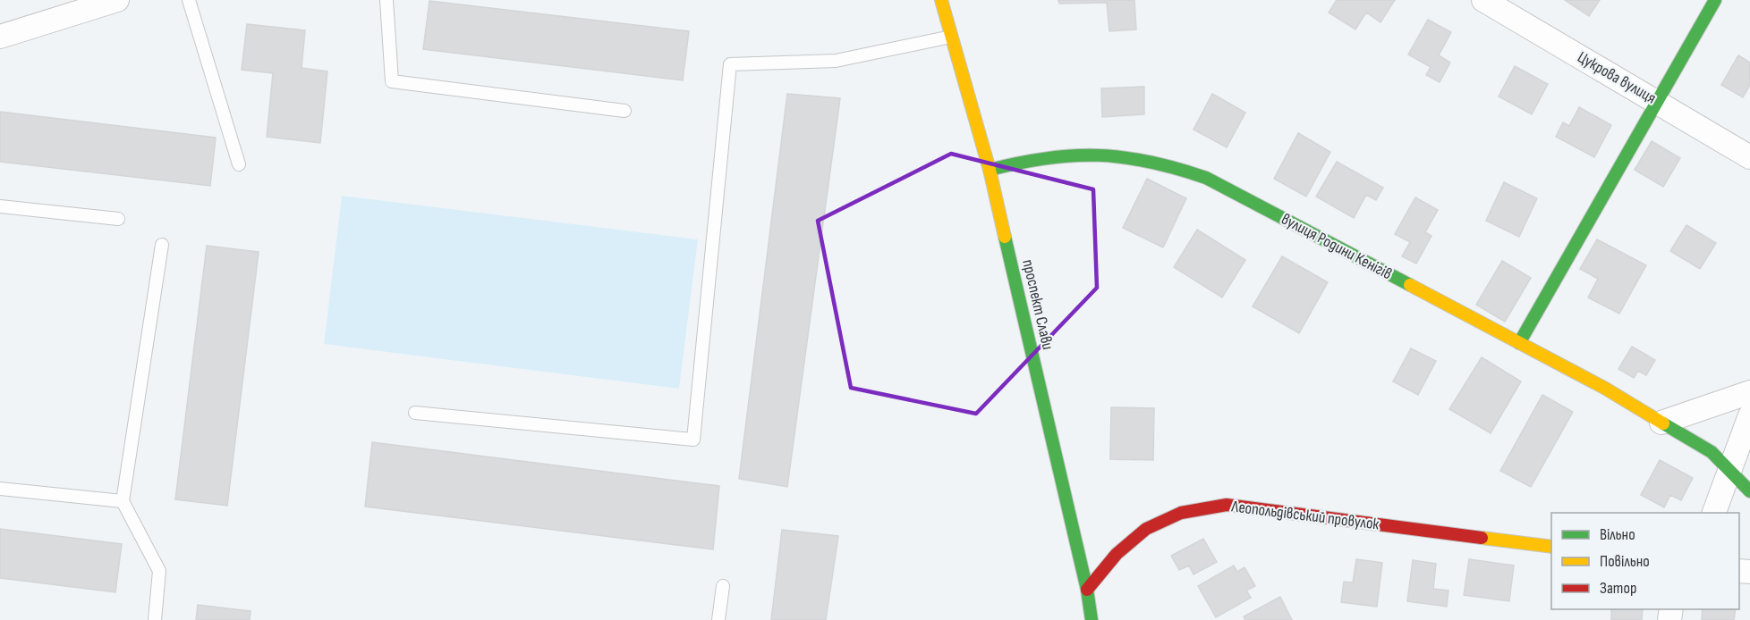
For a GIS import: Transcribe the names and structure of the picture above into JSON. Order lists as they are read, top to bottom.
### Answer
{
  "streets": {
    "street": [
      "Цукрова вулиця",
      "вулиця Родини Кенігів",
      "проспект Слави",
      "Леопольдівський провулок"
    ]
  },
  "crossings": [
    ["вулиця Родини Кенігів", "проспект Слави"],
    ["проспект Слави", "Леопольдівський провулок"]
  ],
  "legend": ["Вільно", "Повільно", "Затор"]
}
